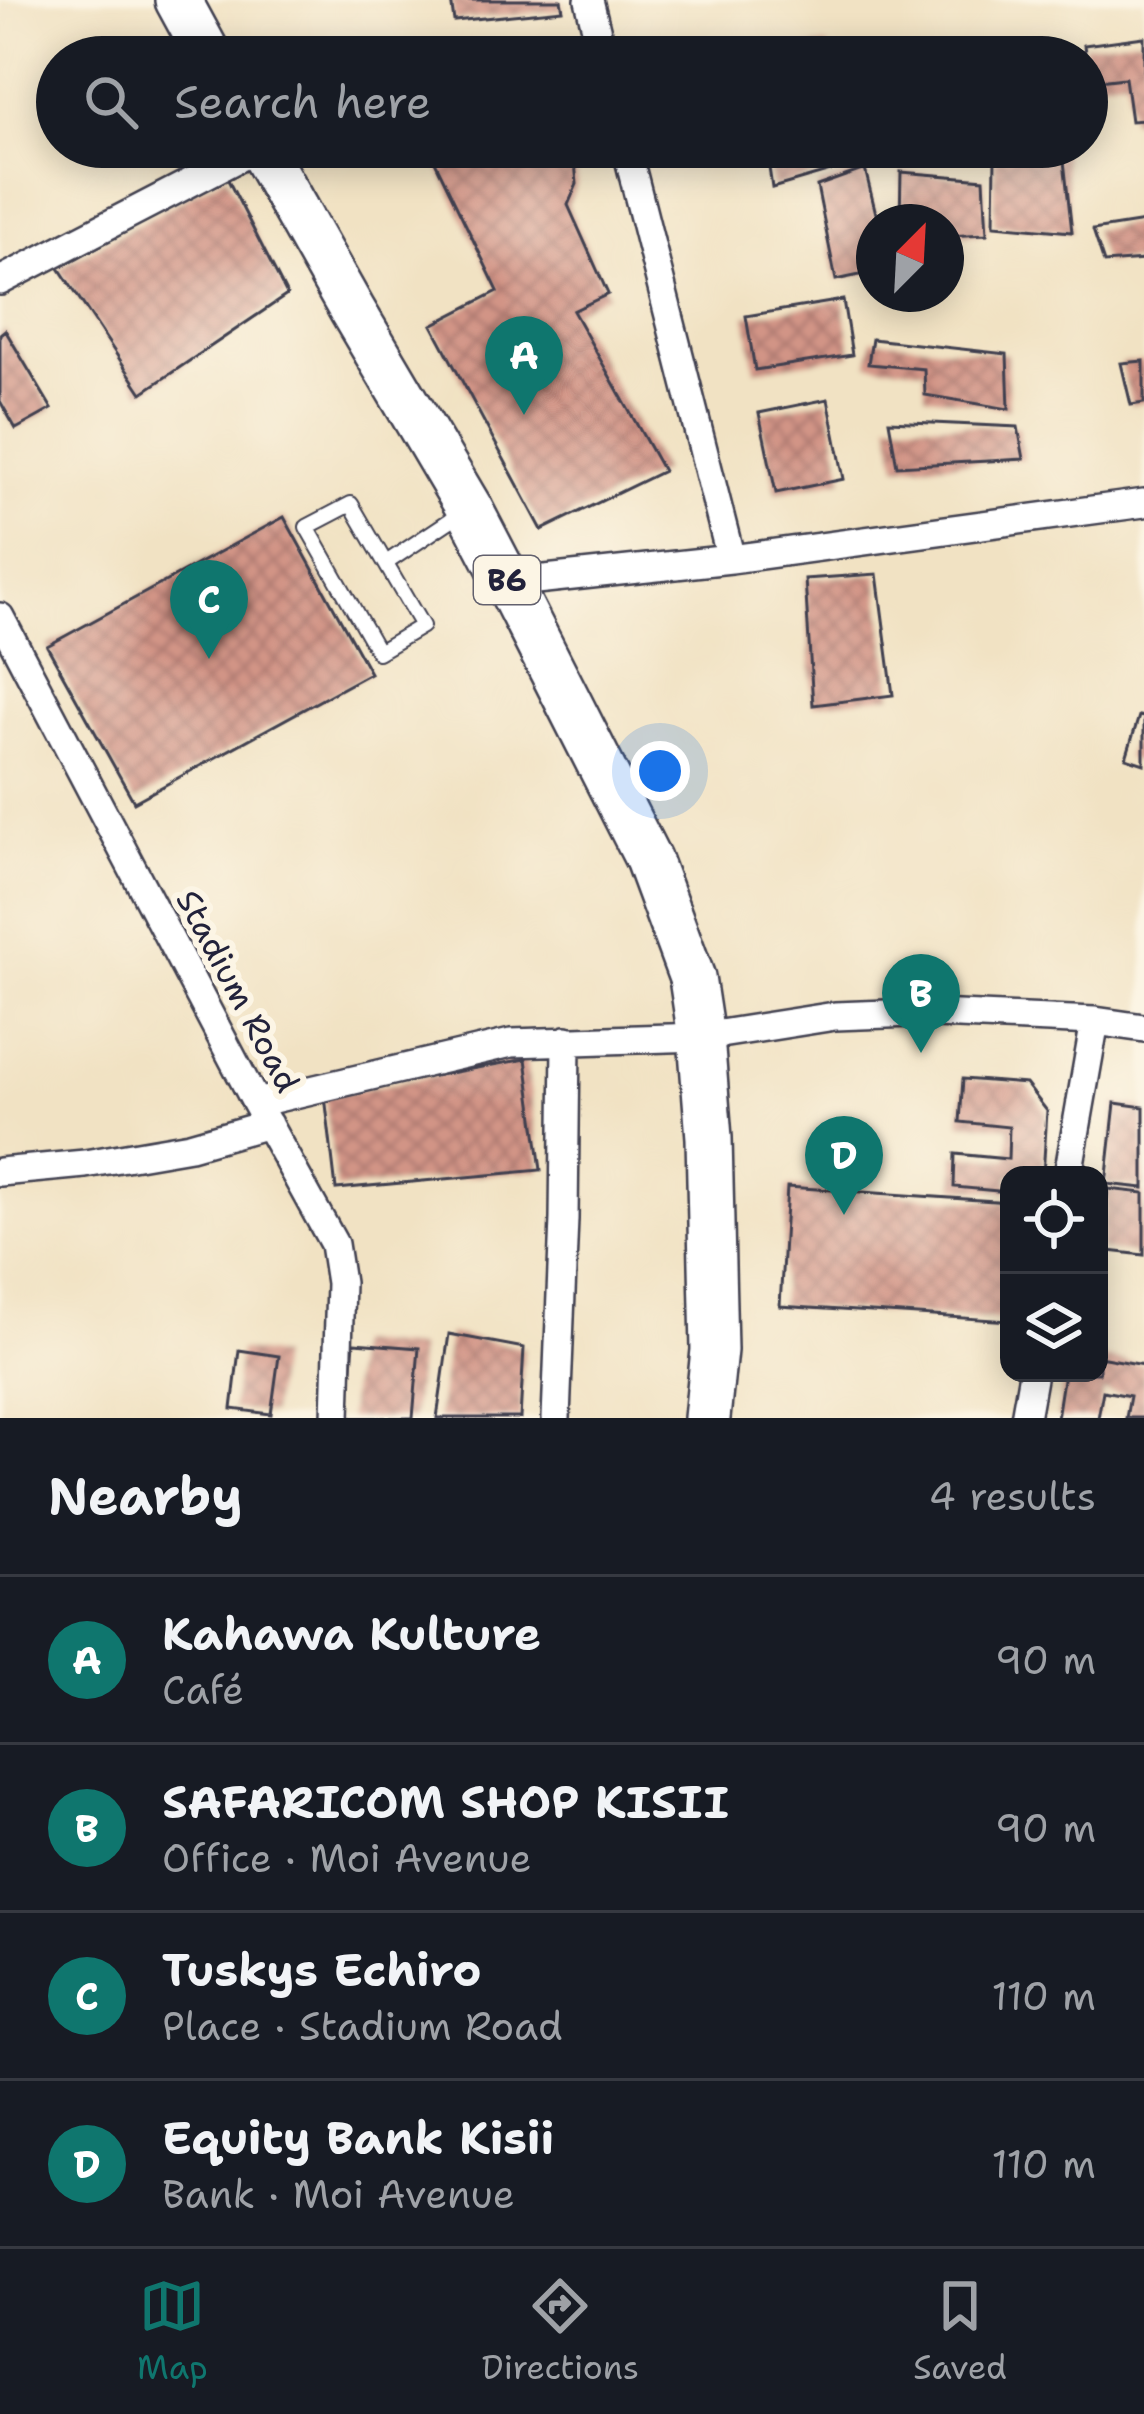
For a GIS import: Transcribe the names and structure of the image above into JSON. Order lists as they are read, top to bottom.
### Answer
{
  "streets": {
    "highway": ["B6"],
    "street": ["Stadium Road"]
  },
  "north": "top right",
  "page": {
    "search": "Search here",
    "pins": [
      "A",
      "C",
      "B",
      "D"
    ],
    "heading": ["Nearby", "4 results"],
    "list": [
      {
        "mark": "A",
        "name": "Kahawa Kulture",
        "note": "Café",
        "value": "90 m"
      },
      {
        "mark": "B",
        "name": "SAFARICOM SHOP KISII",
        "note": "Office · Moi Avenue",
        "value": "90 m"
      },
      {
        "mark": "C",
        "name": "Tuskys Echiro",
        "note": "Place · Stadium Road",
        "value": "110 m"
      },
      {
        "mark": "D",
        "name": "Equity Bank Kisii",
        "note": "Bank · Moi Avenue",
        "value": "110 m"
      }
    ],
    "nav": ["Map", "Directions", "Saved"]
  }
}
